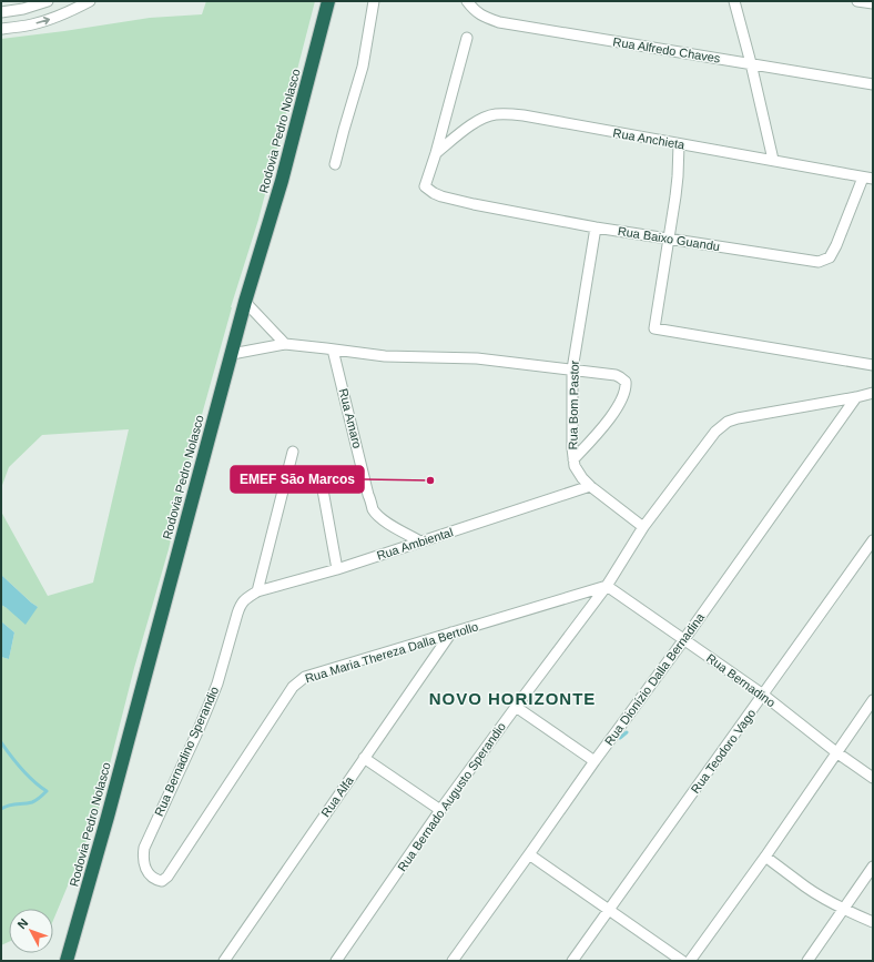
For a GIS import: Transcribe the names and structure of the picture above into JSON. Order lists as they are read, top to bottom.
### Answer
{
  "streets": {
    "highway": ["Rodovia Pedro Nolasco"],
    "street": [
      "Rua Alfredo Chaves",
      "Rua Anchieta",
      "Rua Baixo Guandu",
      "Rua Bom Pastor",
      "Rua Amaro",
      "Rua Ambiental",
      "Rua Maria Thereza Dalla Bertollo",
      "Rua Dionízio Dalla Bernadina",
      "Rua Bernadino",
      "Rua Bernadino Sperandio",
      "Rua Teodoro Vago",
      "Rua Alfa",
      "Rua Bernado Augusto Sperandio"
    ]
  },
  "crossings": [
    ["Rua Anchieta", "Rua Baixo Guandu"],
    ["Rua Baixo Guandu", "Rua Bom Pastor"],
    ["Rua Bom Pastor", "Rua Ambiental"],
    ["Rua Bom Pastor", "Rua Bernado Augusto Sperandio"],
    ["Rua Amaro", "Rua Ambiental"],
    ["Rua Ambiental", "Rua Bernadino Sperandio"],
    ["Rua Maria Thereza Dalla Bertollo", "Rua Bernadino"],
    ["Rua Maria Thereza Dalla Bertollo", "Rua Bernadino Sperandio"],
    ["Rua Maria Thereza Dalla Bertollo", "Rua Alfa"],
    ["Rua Maria Thereza Dalla Bertollo", "Rua Bernado Augusto Sperandio"],
    ["Rua Dionízio Dalla Bernadina", "Rua Bernadino"],
    ["Rua Dionízio Dalla Bernadina", "Rua Bernado Augusto Sperandio"],
    ["Rua Bernadino", "Rua Teodoro Vago"],
    ["Rua Bernadino", "Rua Bernado Augusto Sperandio"]
  ],
  "districts": ["NOVO HORIZONTE"],
  "places": ["EMEF São Marcos"],
  "north": "top left"
}
